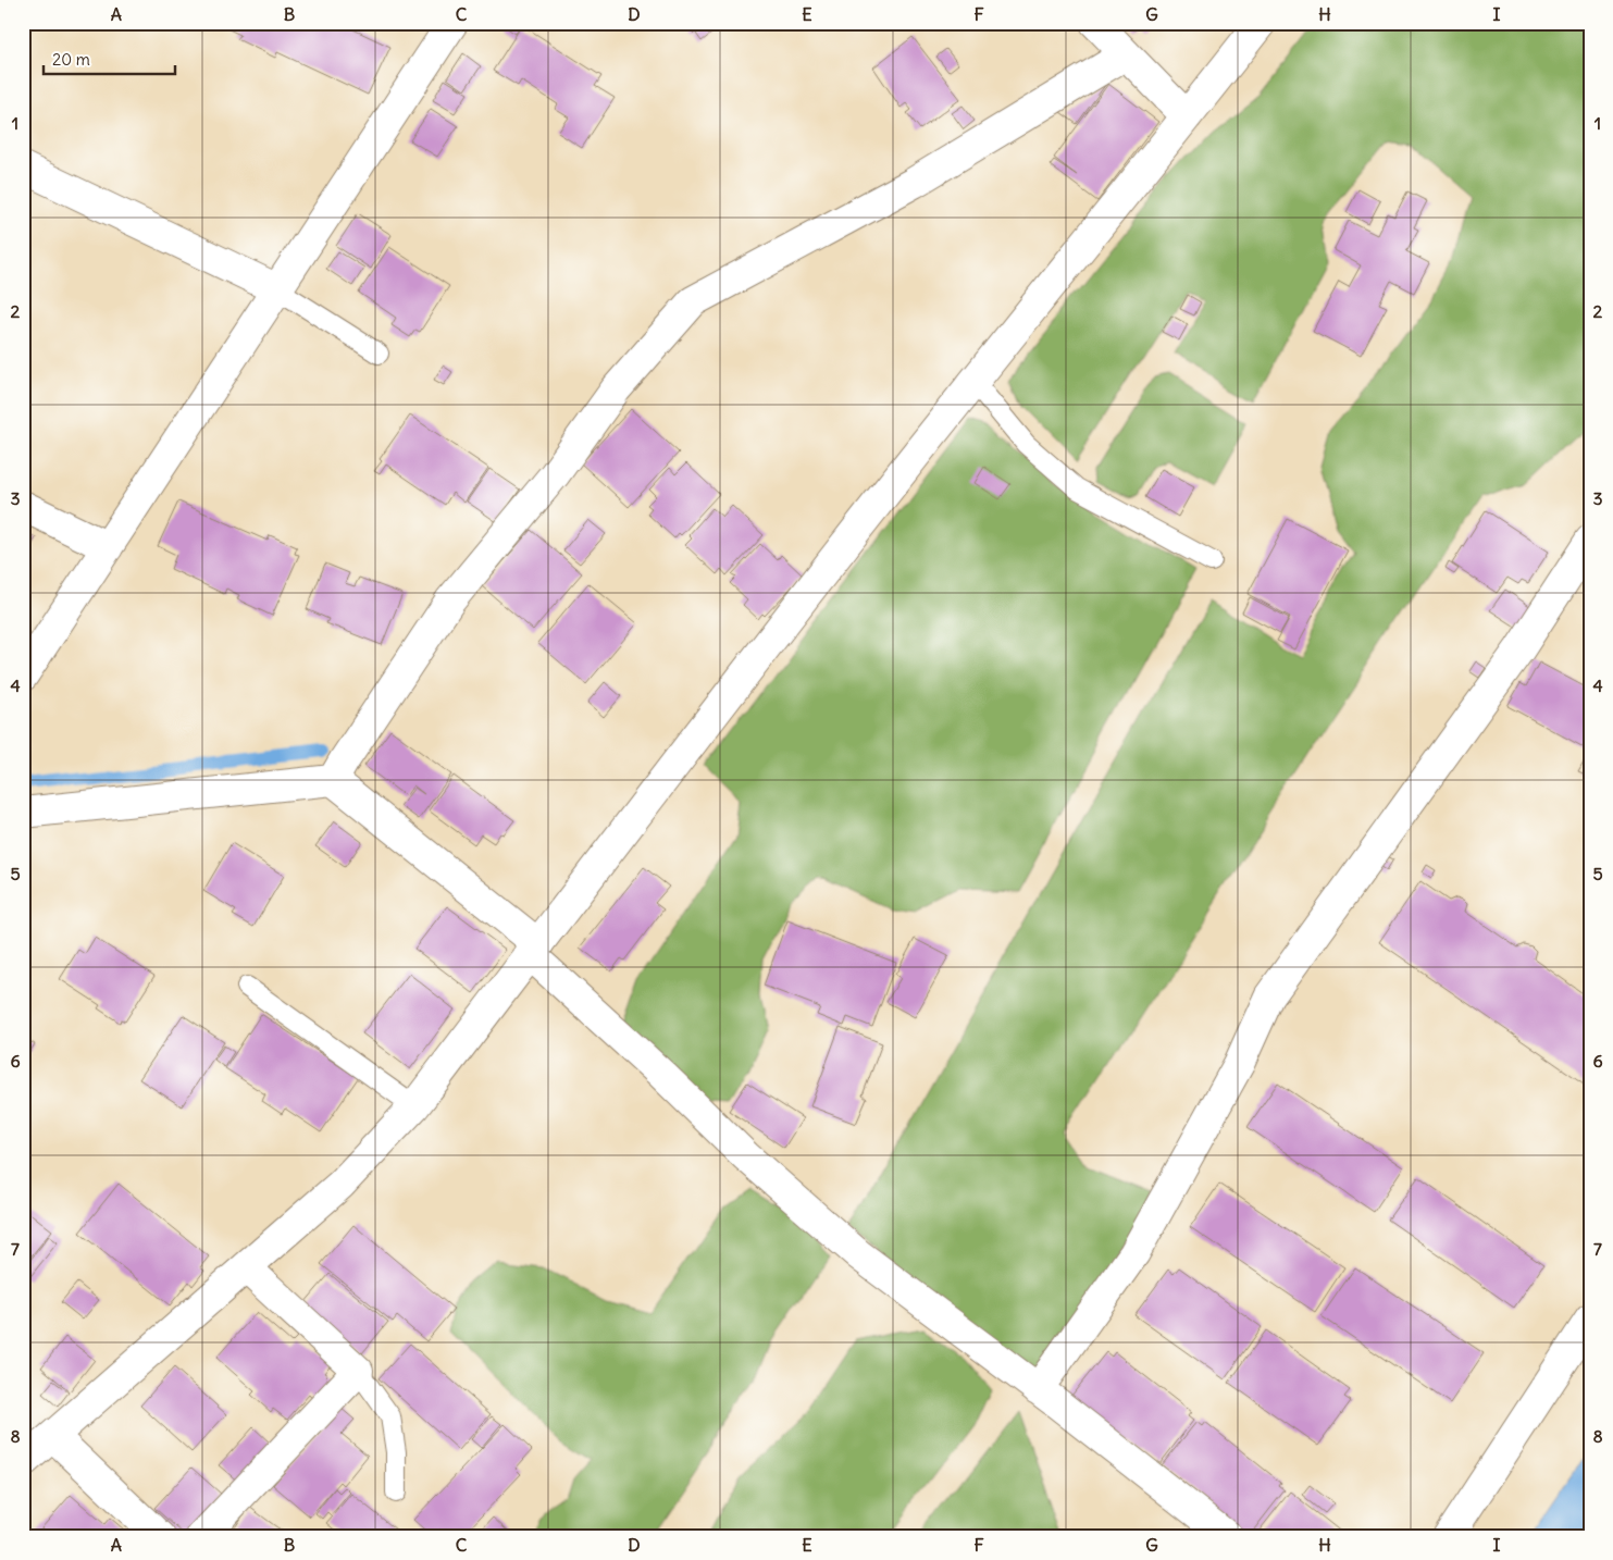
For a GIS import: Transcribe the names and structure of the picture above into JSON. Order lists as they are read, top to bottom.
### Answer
{
  "scale_bar": "20 m",
  "grid": {
    "columns": [
      "A",
      "B",
      "C",
      "D",
      "E",
      "F",
      "G",
      "H",
      "I"
    ],
    "rows": [
      "1",
      "2",
      "3",
      "4",
      "5",
      "6",
      "7",
      "8"
    ]
  }
}
